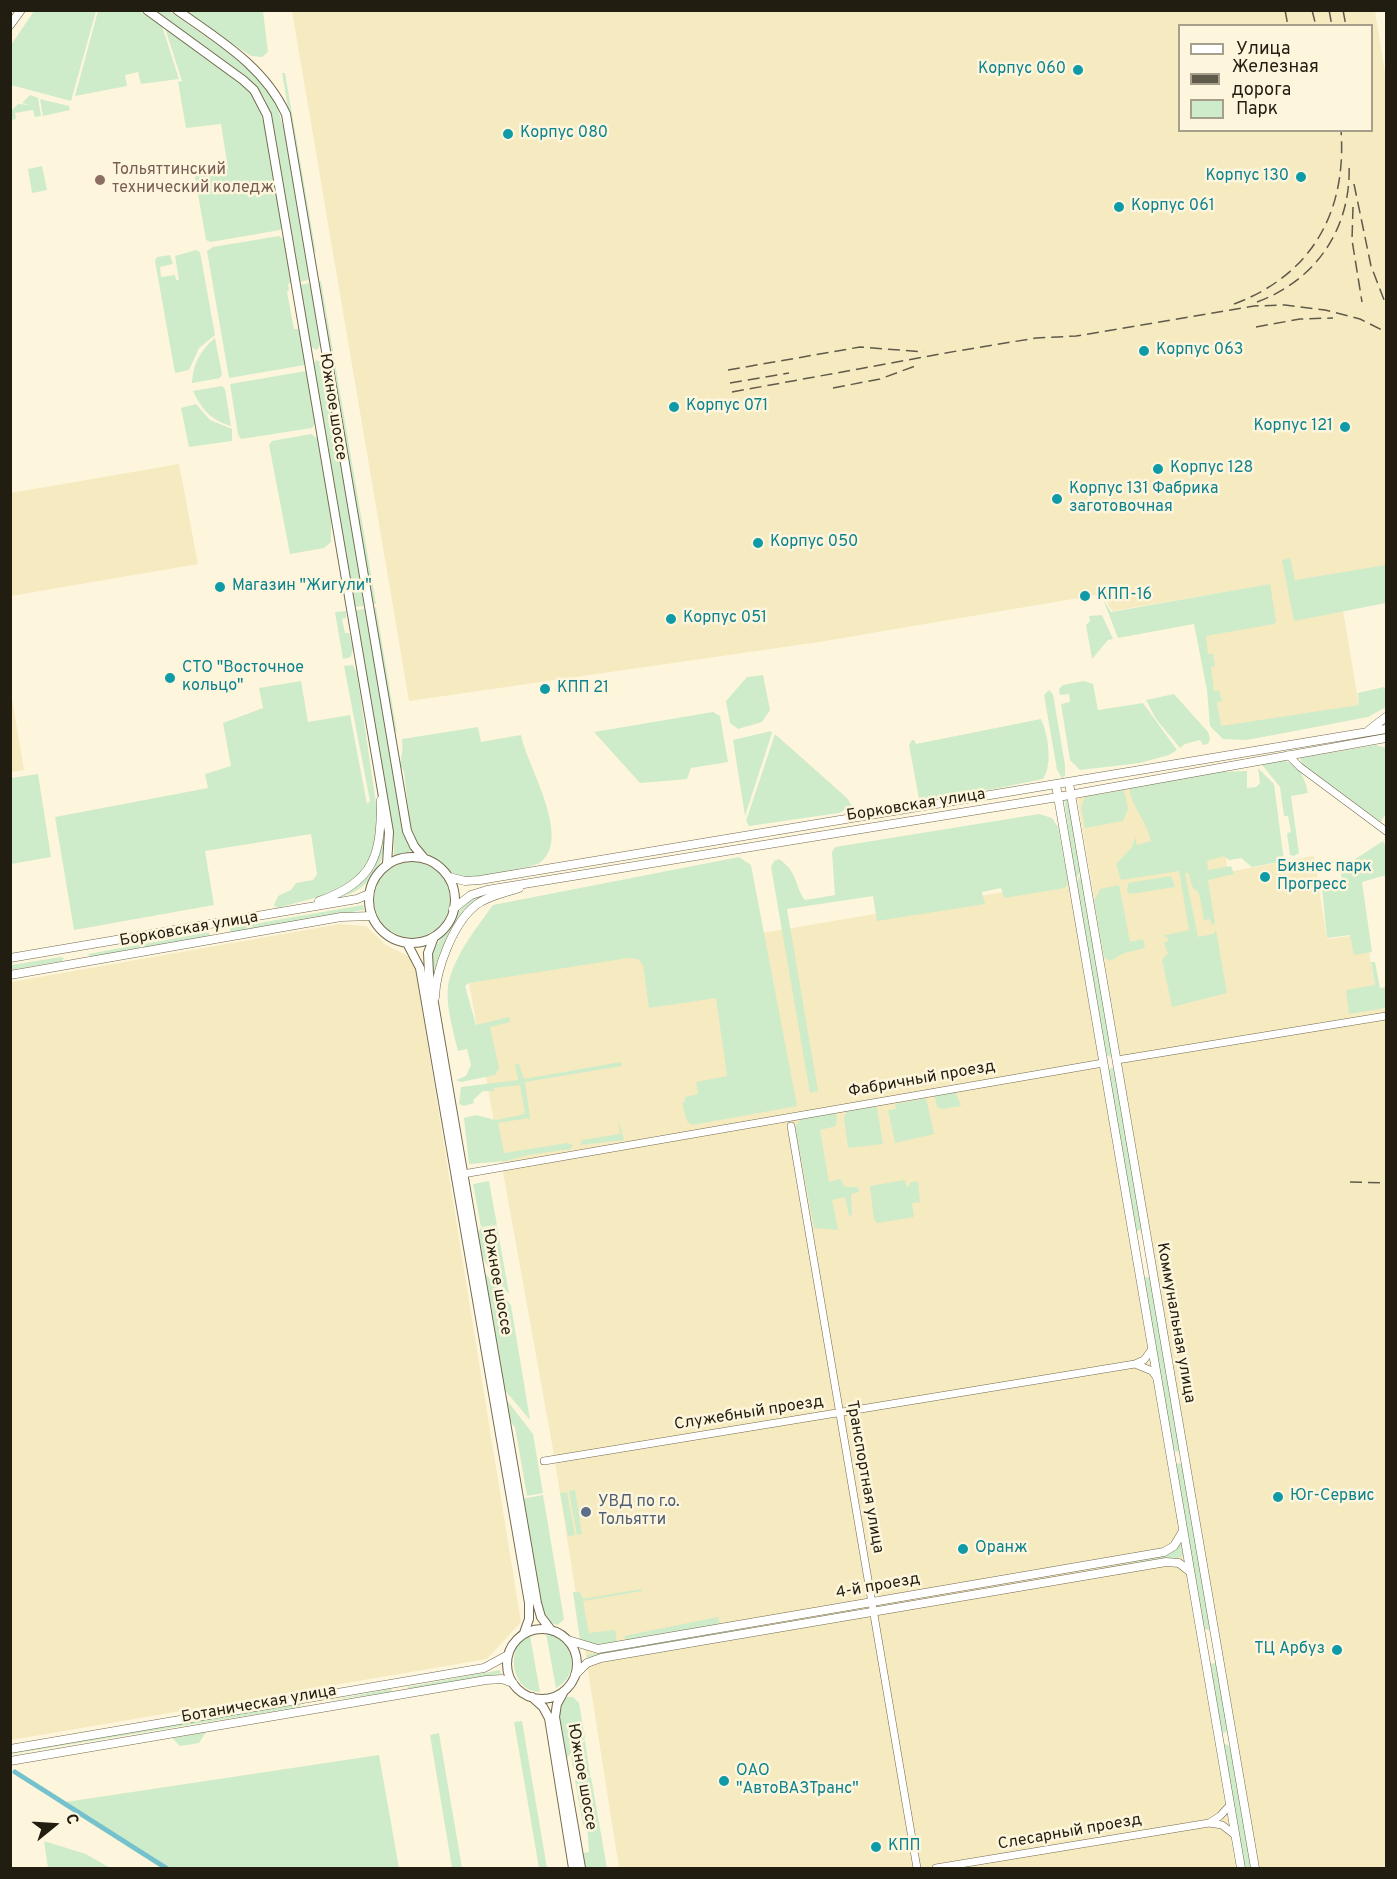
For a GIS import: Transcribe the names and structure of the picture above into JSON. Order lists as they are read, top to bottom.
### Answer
{
  "streets": {
    "main road": [
      "Южное шоссе",
      "Борковская улица",
      "Фабричный проезд",
      "Коммунальная улица",
      "4-й проезд",
      "Ботаническая улица"
    ],
    "street": ["Служебный проезд", "Транспортная улица", "Слесарный проезд"]
  },
  "crossings": [
    ["Южное шоссе", "Борковская улица"],
    ["Южное шоссе", "Фабричный проезд"],
    ["Южное шоссе", "4-й проезд"],
    ["Южное шоссе", "Ботаническая улица"],
    ["Борковская улица", "Коммунальная улица"],
    ["Фабричный проезд", "Коммунальная улица"],
    ["Коммунальная улица", "4-й проезд"],
    ["Служебный проезд", "Транспортная улица"],
    ["Транспортная улица", "4-й проезд"],
    ["4-й проезд", "Ботаническая улица"]
  ],
  "places": [
    "Корпус 060",
    "Корпус 080",
    "Корпус 130",
    "Тольяттинский технический коледж",
    "Корпус 061",
    "Корпус 063",
    "Корпус 071",
    "Корпус 121",
    "Корпус 128",
    "Корпус 131 Фабрика заготовочная",
    "Корпус 050",
    "Магазин \"Жигули\"",
    "КПП-16",
    "Корпус 051",
    "СТО \"Восточное кольцо\"",
    "КПП 21",
    "Бизнес парк Прогресс",
    "Юг-Сервис",
    "УВД по г.о. Тольятти",
    "Оранж",
    "ТЦ Арбуз",
    "ОАО \"АвтоВАЗТранс\"",
    "КПП"
  ],
  "legend": ["Улица", "Железная дорога", "Парк"],
  "north": "right"
}
